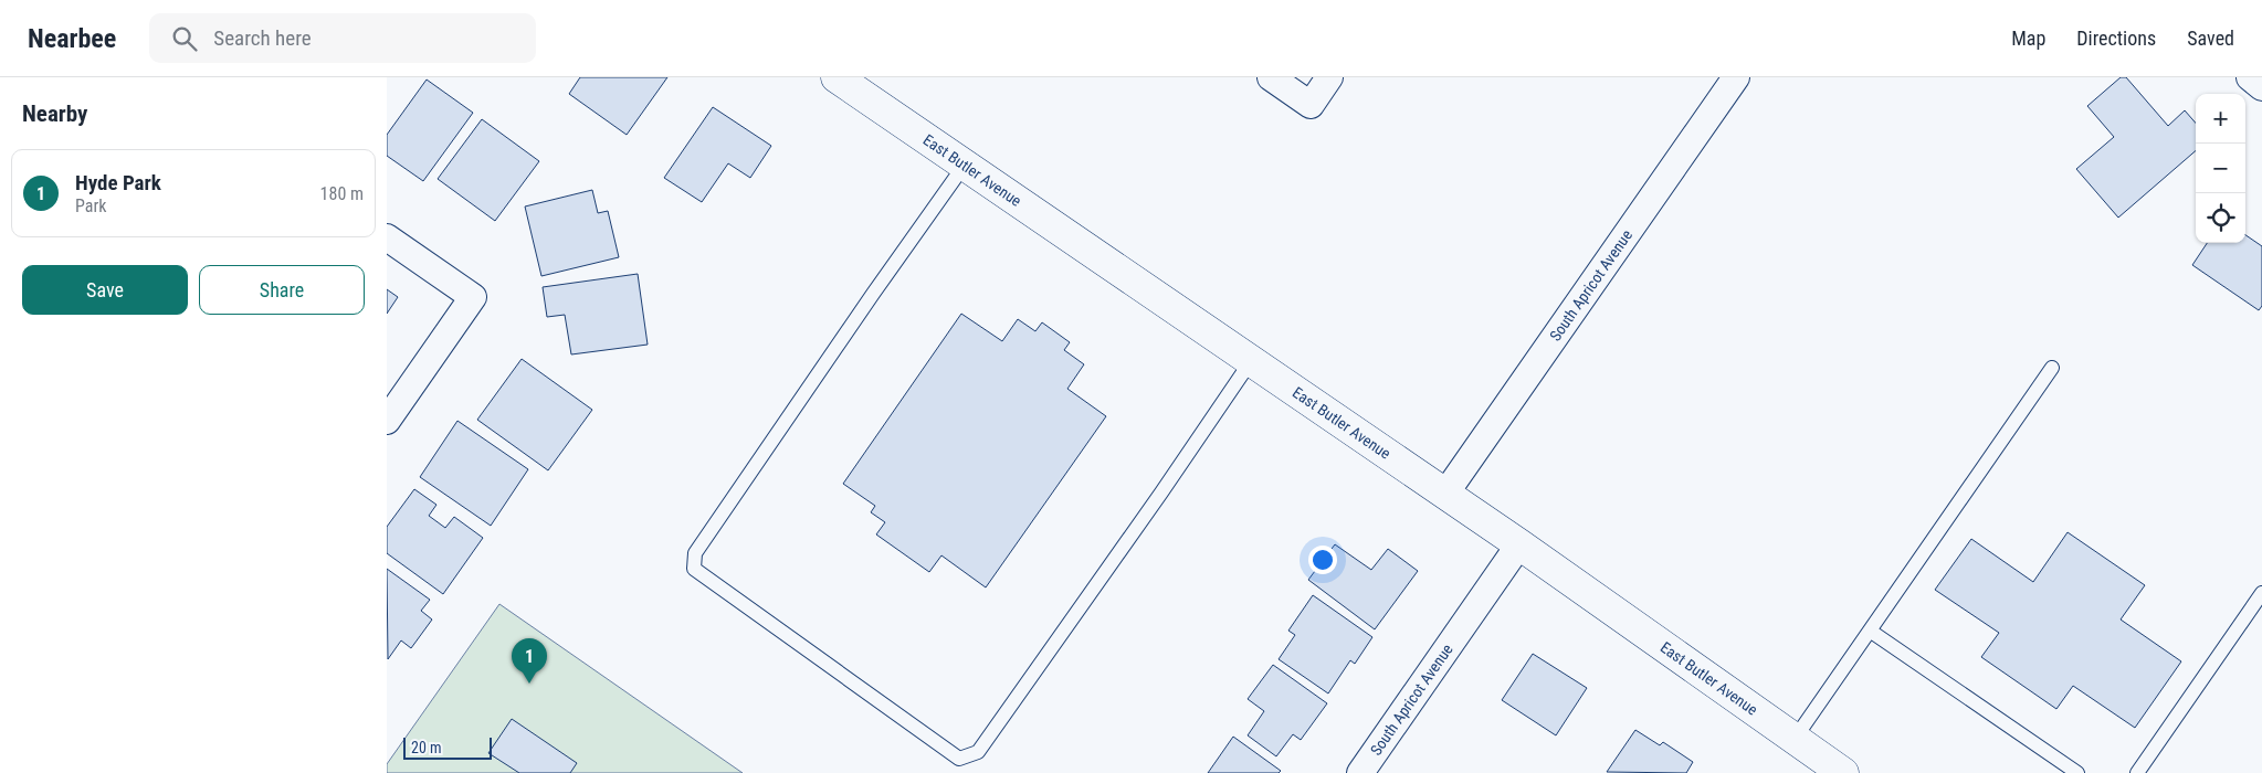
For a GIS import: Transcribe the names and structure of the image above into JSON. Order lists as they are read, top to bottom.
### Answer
{
  "streets": {
    "street": ["East Butler Avenue", "South Apricot Avenue"]
  },
  "crossings": [
    ["East Butler Avenue", "South Apricot Avenue"]
  ],
  "scale_bar": "20 m",
  "page": {
    "header": "Nearbee",
    "search": "Search here",
    "nav": ["Map", "Directions", "Saved"],
    "heading": "Nearby",
    "map_buttons": ["+", "−"],
    "list": [
      {
        "mark": "1",
        "name": "Hyde Park",
        "note": "Park",
        "value": "180 m"
      }
    ],
    "buttons": ["Save", "Share"],
    "pins": "1",
    "scale": "20 m"
  }
}
